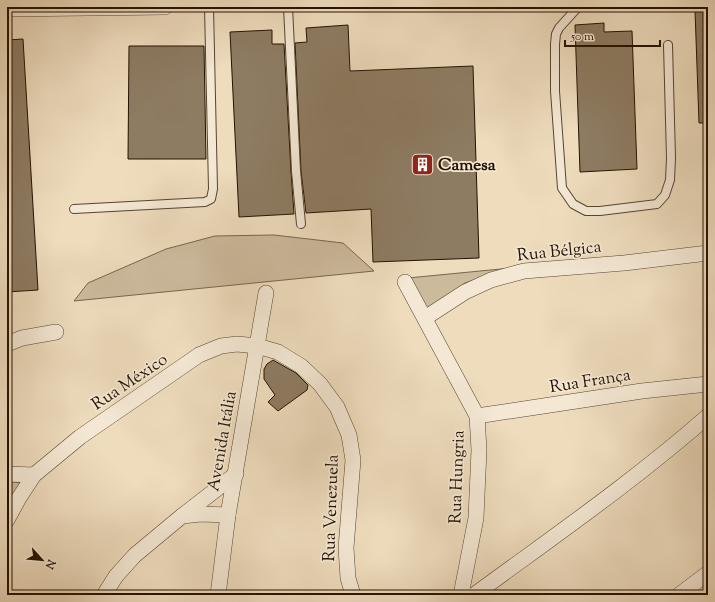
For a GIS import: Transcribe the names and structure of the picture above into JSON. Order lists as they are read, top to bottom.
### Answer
{
  "streets": {
    "street": [
      "Rua Bélgica",
      "Rua França",
      "Rua México",
      "Avenida Itália",
      "Rua Hungria",
      "Rua Venezuela"
    ]
  },
  "crossings": [
    ["Rua Bélgica", "Rua Hungria"],
    ["Rua França", "Rua Hungria"],
    ["Rua México", "Avenida Itália"],
    ["Rua México", "Rua Venezuela"],
    ["Avenida Itália", "Rua Venezuela"]
  ],
  "places": {
    "building": ["Camesa"]
  },
  "scale_bar": "50 m",
  "north": "bottom right"
}
